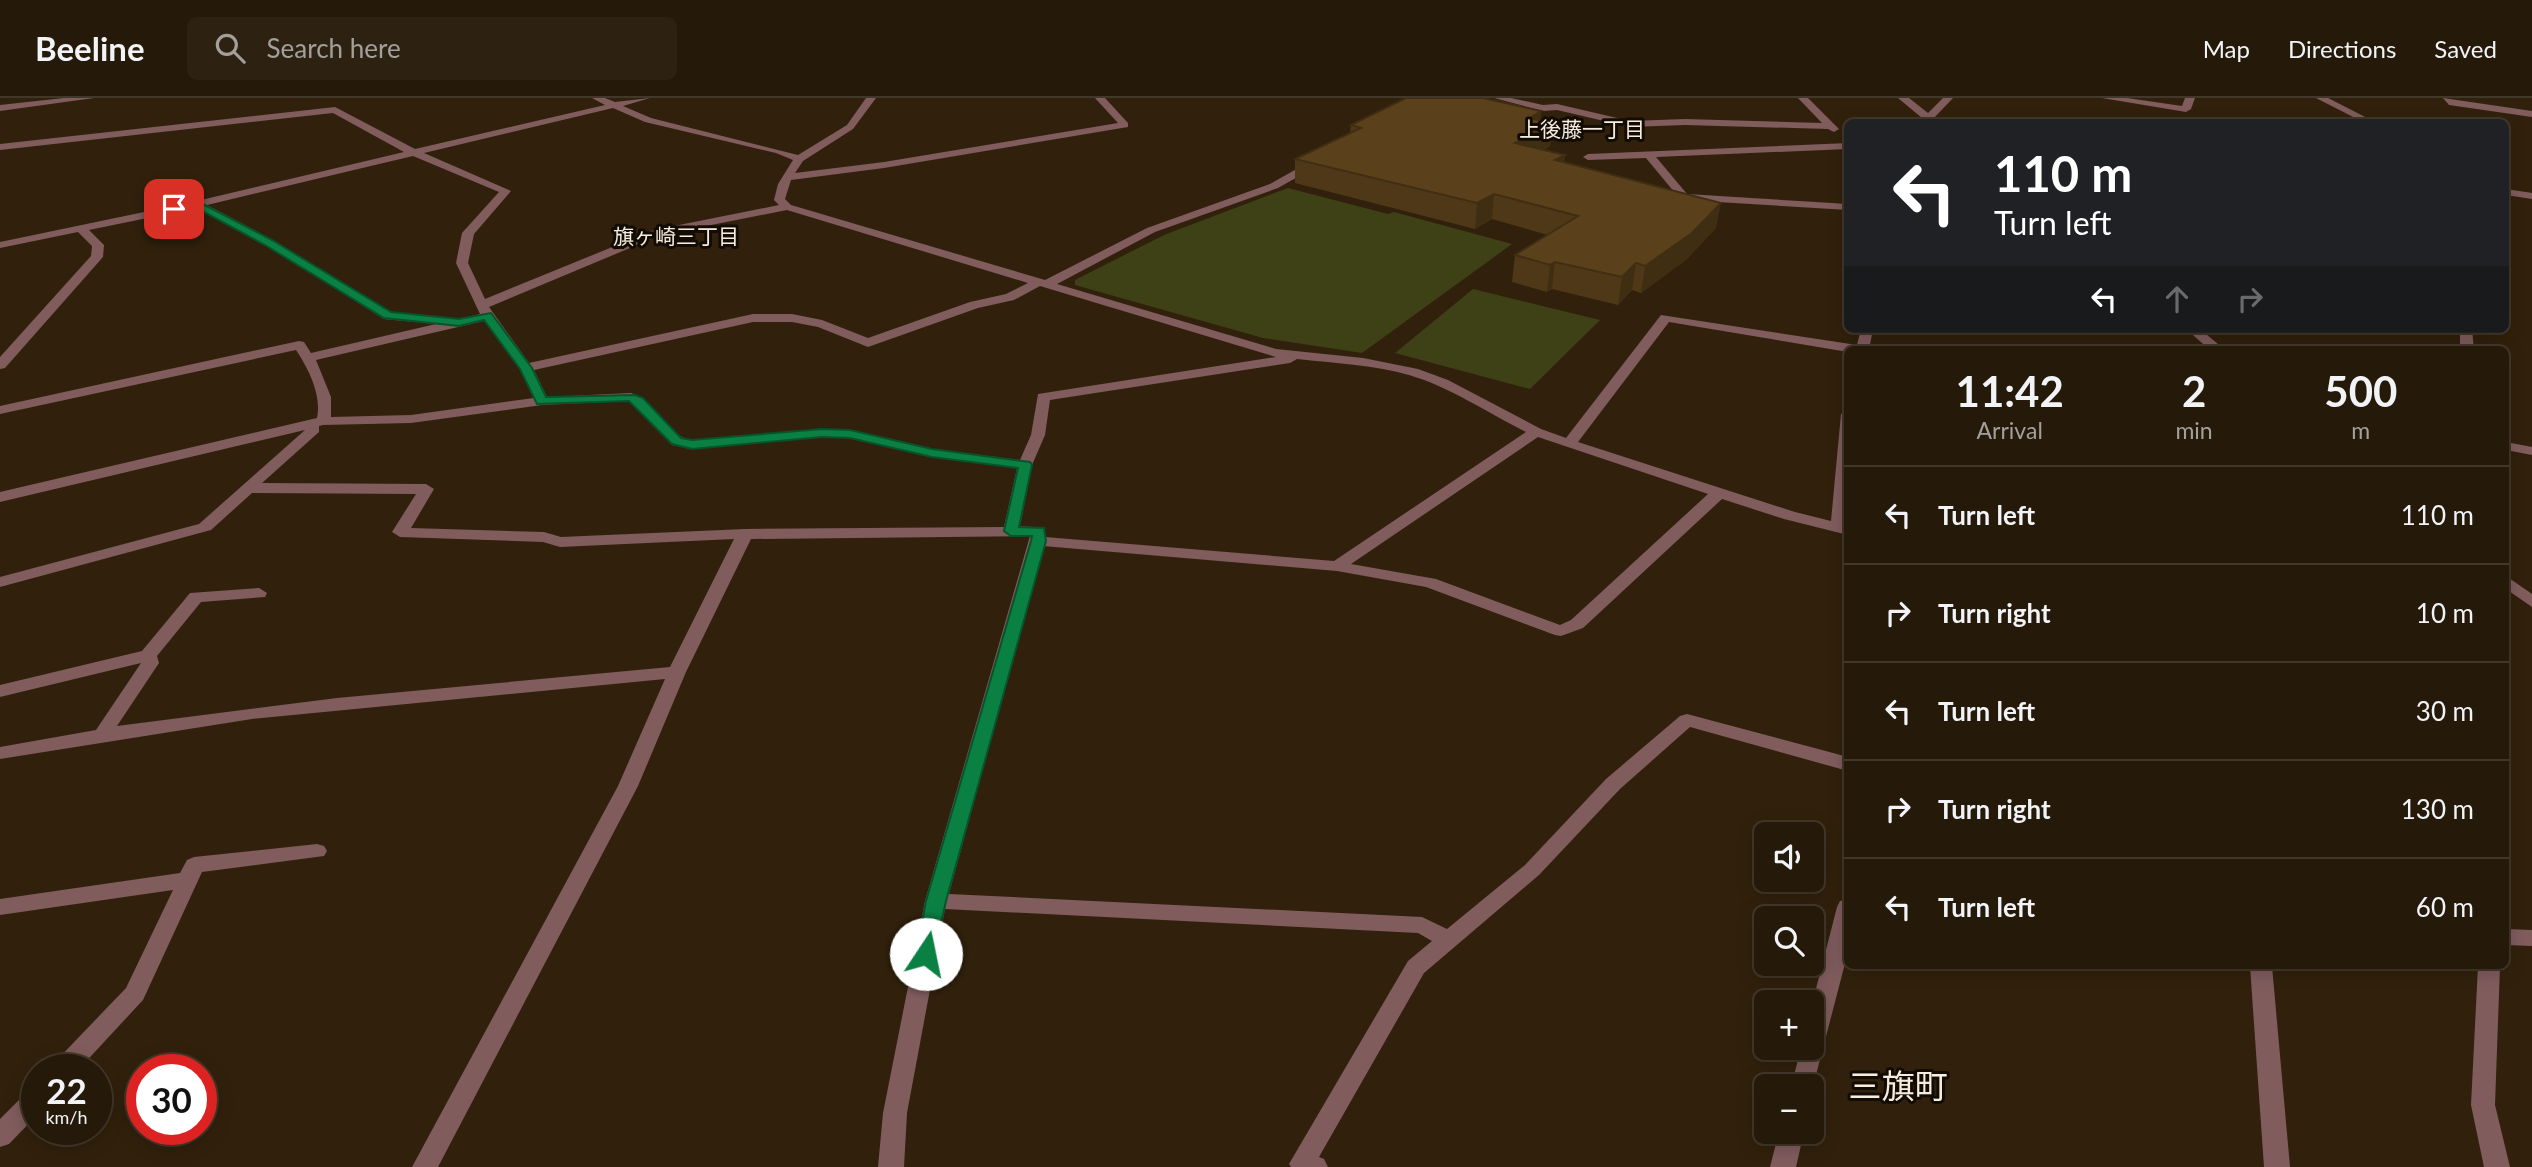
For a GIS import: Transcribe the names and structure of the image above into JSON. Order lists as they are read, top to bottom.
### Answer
{
  "districts": ["上後藤一丁目", "旗ヶ崎三丁目", "三旗町"],
  "page": {
    "header": "Beeline",
    "search": "Search here",
    "nav": ["Map", "Directions", "Saved"],
    "turn": ["110 m", "Turn left"],
    "eta": [
      "11:42",
      "Arrival",
      "2",
      "min",
      "500",
      "m"
    ],
    "list": [
      {
        "name": "Turn left",
        "value": "110 m"
      },
      {
        "name": "Turn right",
        "value": "10 m"
      },
      {
        "name": "Turn left",
        "value": "30 m"
      },
      {
        "name": "Turn right",
        "value": "130 m"
      },
      {
        "name": "Turn left",
        "value": "60 m"
      }
    ],
    "map_buttons": ["+", "−"],
    "speed": "22 km/h",
    "limit": "30"
  }
}
